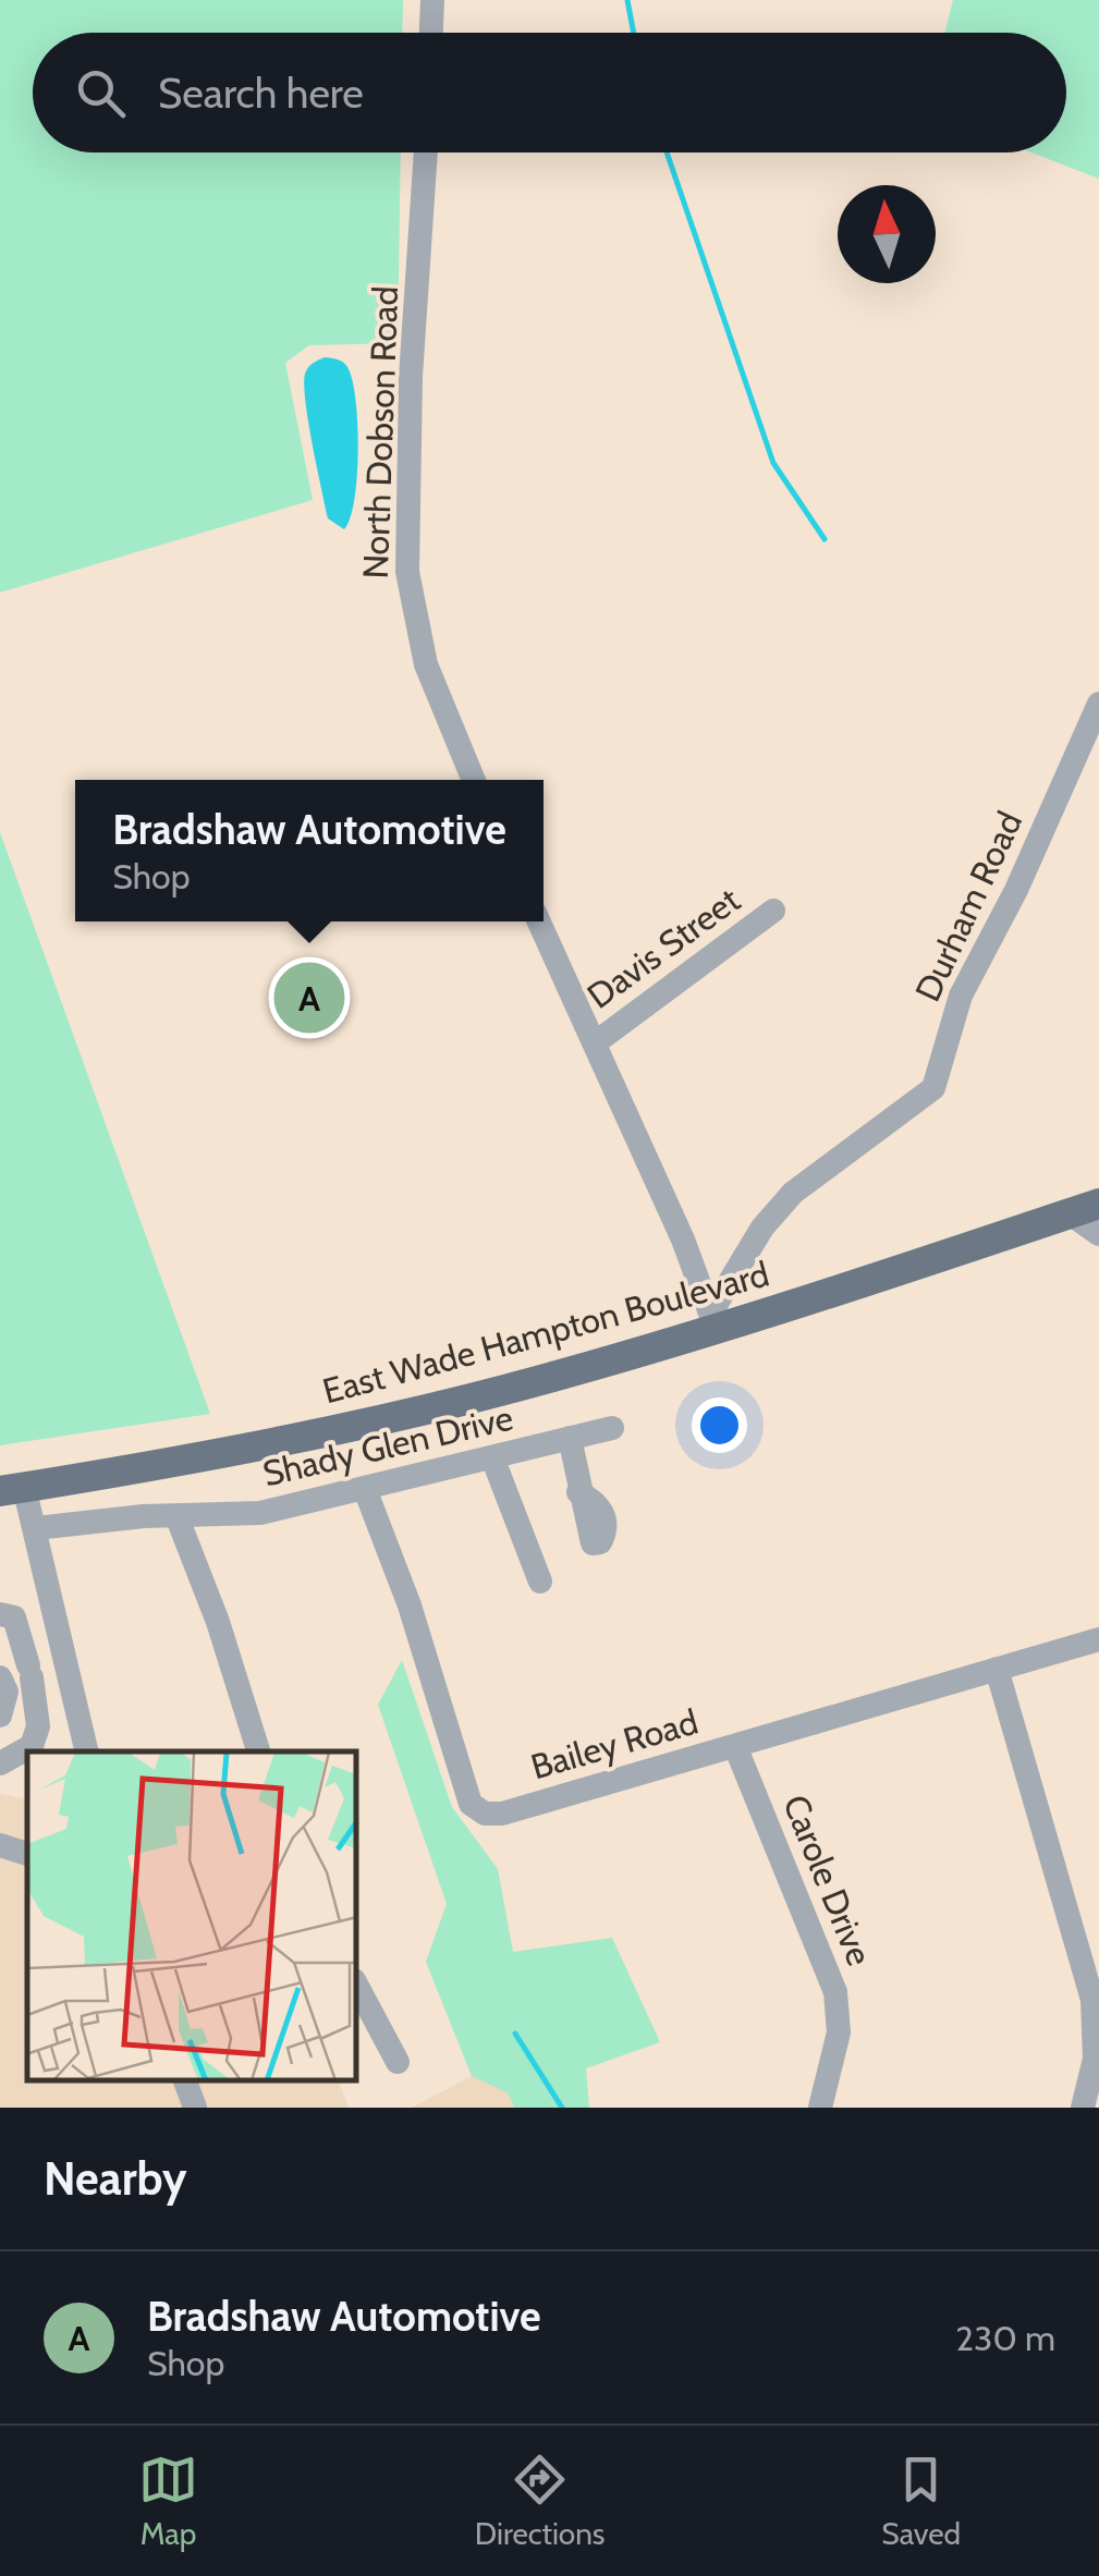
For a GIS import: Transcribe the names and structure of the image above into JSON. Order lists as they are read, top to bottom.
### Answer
{
  "streets": {
    "main road": ["East Wade Hampton Boulevard"],
    "street": [
      "North Dobson Road",
      "Durham Road",
      "Davis Street",
      "Shady Glen Drive",
      "Bailey Road",
      "Carole Drive"
    ]
  },
  "crossings": [
    ["Durham Road", "East Wade Hampton Boulevard"],
    ["Shady Glen Drive", "Bailey Road"],
    ["Bailey Road", "Carole Drive"]
  ],
  "north": "top",
  "page": {
    "search": "Search here",
    "popup": ["Bradshaw Automotive", "Shop"],
    "pins": "A",
    "heading": "Nearby",
    "list": [
      {
        "mark": "A",
        "name": "Bradshaw Automotive",
        "note": "Shop",
        "value": "230 m"
      }
    ],
    "nav": ["Map", "Directions", "Saved"]
  }
}
